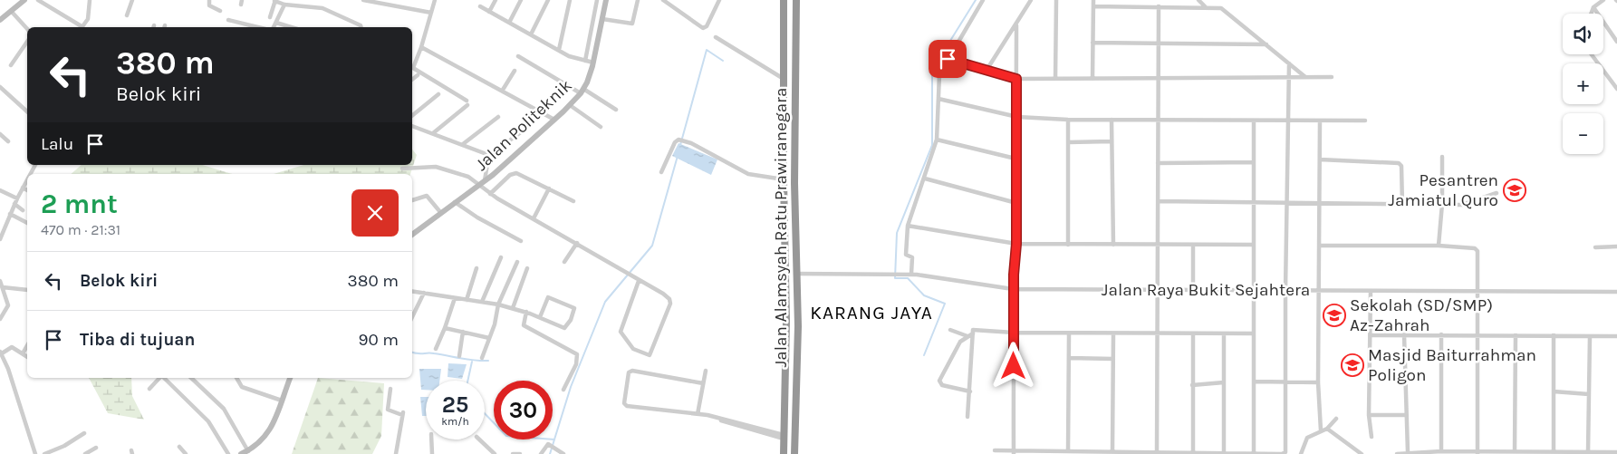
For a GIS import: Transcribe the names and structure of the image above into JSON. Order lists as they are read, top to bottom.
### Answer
{
  "streets": {
    "highway": ["Jalan Alamsyah Ratu Prawiranegara"],
    "street": ["Jalan Politeknik", "Jalan Raya Bukit Sejahtera"]
  },
  "crossings": [
    ["Jalan Alamsyah Ratu Prawiranegara", "Jalan Raya Bukit Sejahtera"]
  ],
  "districts": ["KARANG JAYA"],
  "places": {
    "school or university": ["Pesantren Jamiatul Quro", "Sekolah (SD/SMP) Az-Zahrah", "Masjid Baiturrahman Poligon"]
  },
  "page": {
    "map_buttons": ["+", "−"],
    "turn": ["380 m", "Belok kiri"],
    "then": "Lalu",
    "heading": ["2 mnt", "470 m · 21:31"],
    "list": [
      {
        "name": "Belok kiri",
        "value": "380 m"
      },
      {
        "name": "Tiba di tujuan",
        "value": "90 m"
      }
    ],
    "speed": "25 km/h",
    "limit": "30"
  }
}
